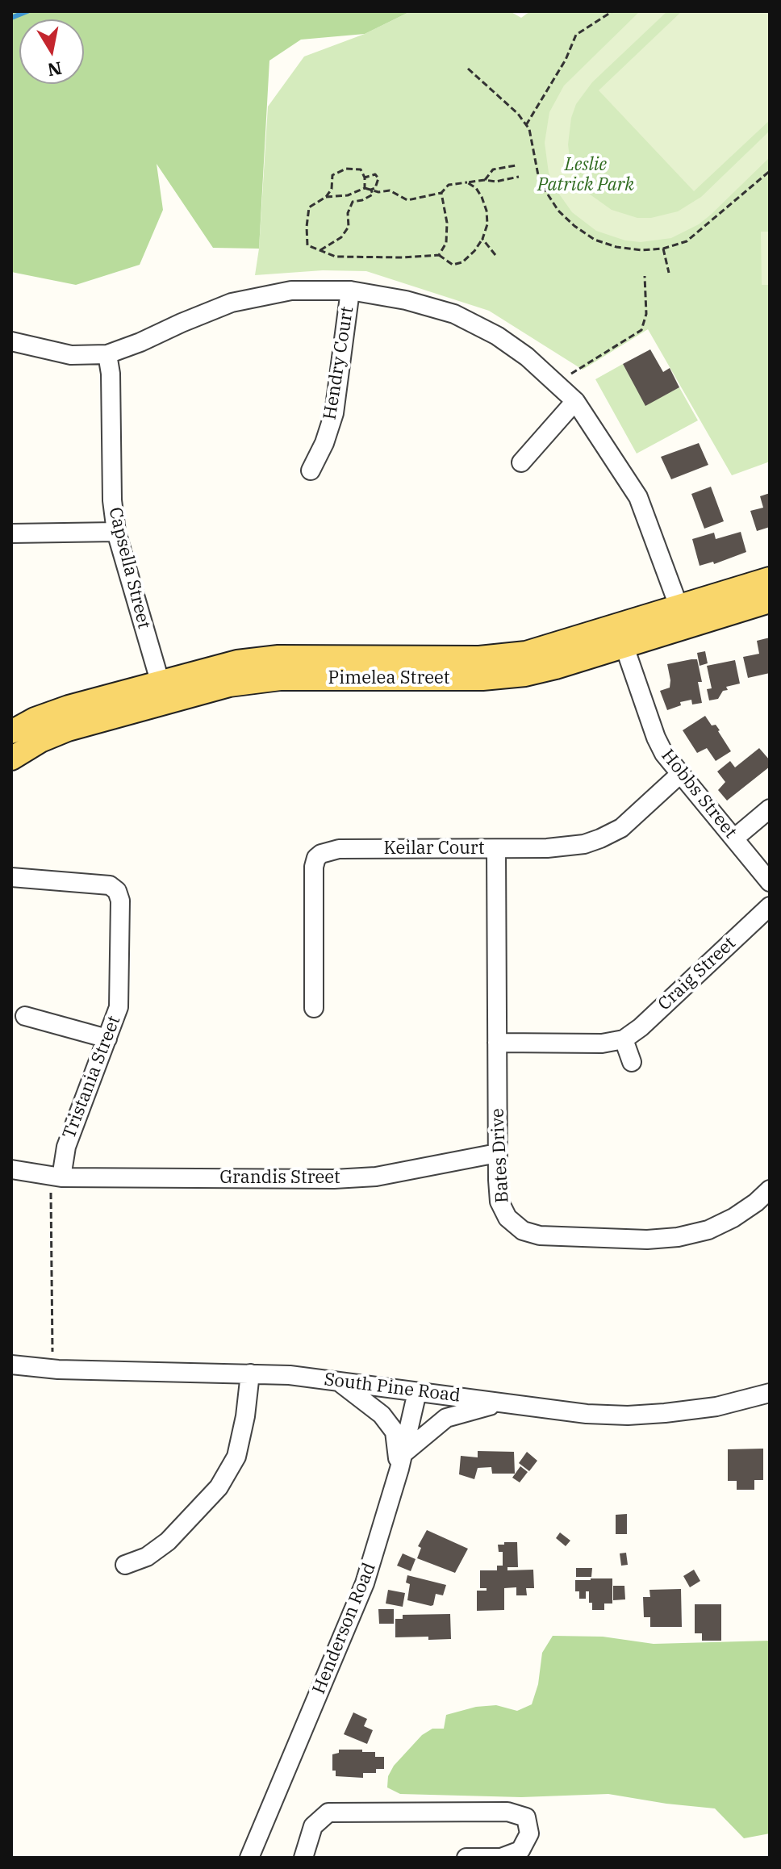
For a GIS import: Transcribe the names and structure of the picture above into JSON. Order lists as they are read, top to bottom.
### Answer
{
  "streets": {
    "main road": ["Pimelea Street"],
    "street": [
      "Hendry Court",
      "Capsella Street",
      "Hobbs Street",
      "Keilar Court",
      "Craig Street",
      "Tristania Street",
      "Bates Drive",
      "Grandis Street",
      "South Pine Road",
      "Henderson Road"
    ]
  },
  "crossings": [
    ["Capsella Street", "Pimelea Street"],
    ["Pimelea Street", "Hobbs Street"],
    ["Hobbs Street", "Keilar Court"],
    ["Keilar Court", "Bates Drive"],
    ["Tristania Street", "Grandis Street"],
    ["Bates Drive", "Grandis Street"],
    ["South Pine Road", "Henderson Road"]
  ],
  "parks": ["Leslie Patrick Park"],
  "north": "bottom"
}
